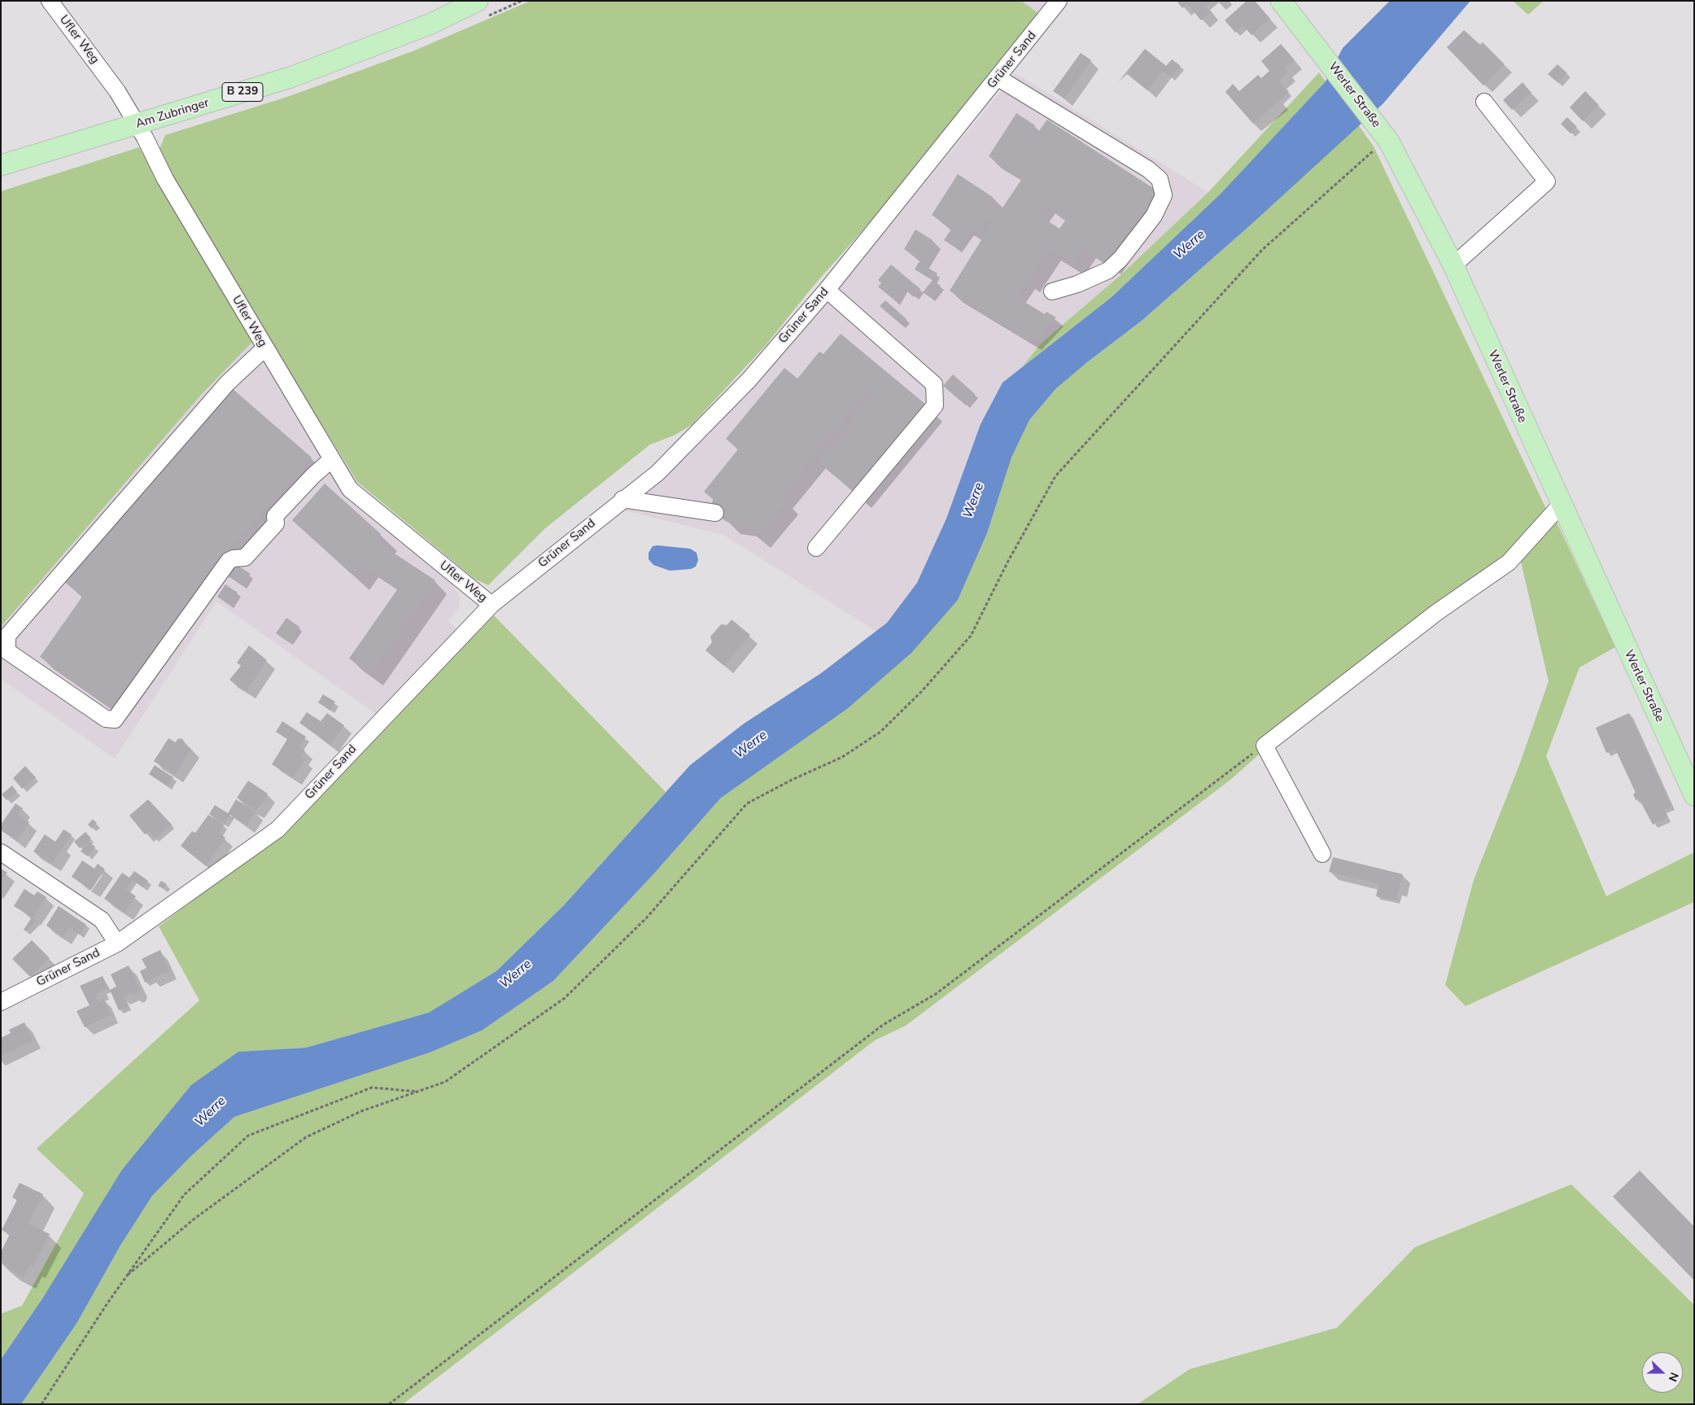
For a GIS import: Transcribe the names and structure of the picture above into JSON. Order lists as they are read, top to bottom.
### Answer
{
  "streets": {
    "main road": ["B 239", "Werler Straße", "Am Zubringer"],
    "street": ["Ufler Weg", "Grüner Sand"]
  },
  "crossings": [
    ["Ufler Weg", "Grüner Sand"],
    ["Ufler Weg", "Am Zubringer"]
  ],
  "water": ["Werre"],
  "north": "right"
}
